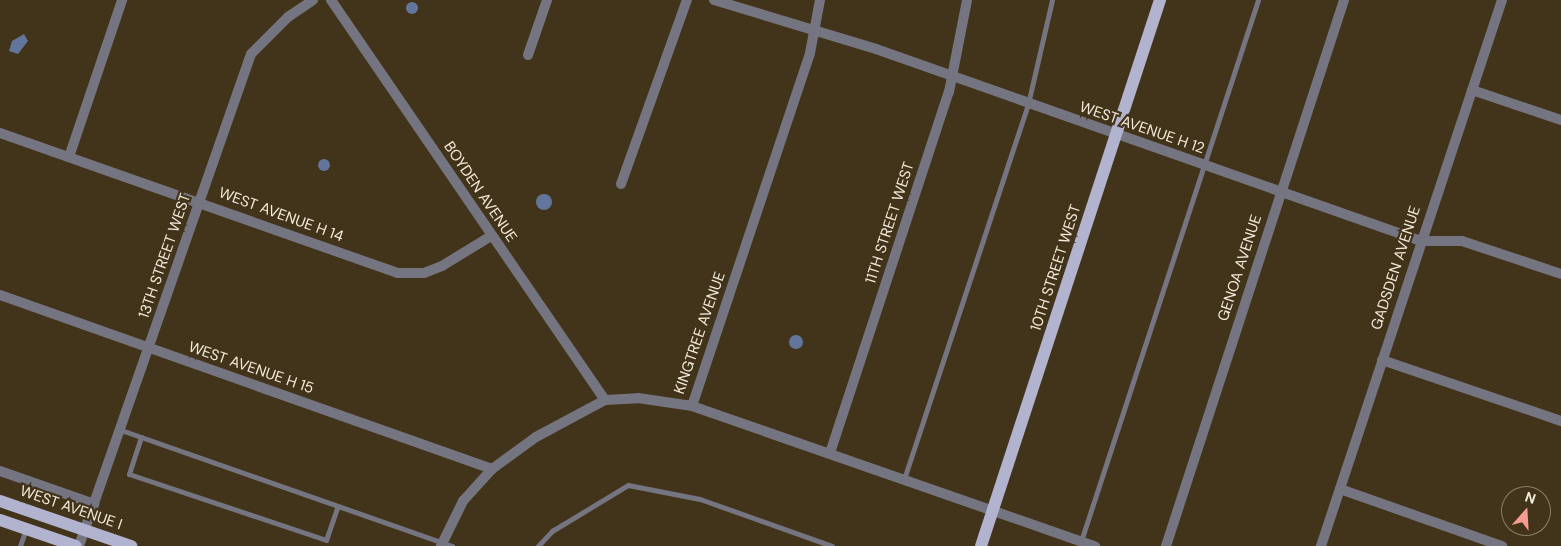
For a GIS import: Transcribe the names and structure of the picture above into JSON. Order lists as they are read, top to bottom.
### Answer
{
  "streets": {
    "main road": ["10TH STREET WEST", "WEST AVENUE I"],
    "street": [
      "WEST AVENUE H 12",
      "BOYDEN AVENUE",
      "WEST AVENUE H 14",
      "11TH STREET WEST",
      "13TH STREET WEST",
      "GENOA AVENUE",
      "GADSDEN AVENUE",
      "KINGTREE AVENUE",
      "WEST AVENUE H 15"
    ]
  },
  "crossings": [
    ["WEST AVENUE H 12", "11TH STREET WEST"],
    ["WEST AVENUE H 12", "10TH STREET WEST"],
    ["WEST AVENUE H 12", "GENOA AVENUE"],
    ["WEST AVENUE H 12", "GADSDEN AVENUE"],
    ["WEST AVENUE H 12", "KINGTREE AVENUE"],
    ["BOYDEN AVENUE", "WEST AVENUE H 14"],
    ["BOYDEN AVENUE", "KINGTREE AVENUE"],
    ["WEST AVENUE H 14", "13TH STREET WEST"],
    ["13TH STREET WEST", "WEST AVENUE H 15"],
    ["13TH STREET WEST", "WEST AVENUE I"],
    ["KINGTREE AVENUE", "WEST AVENUE H 15"]
  ],
  "north": "top"
}
